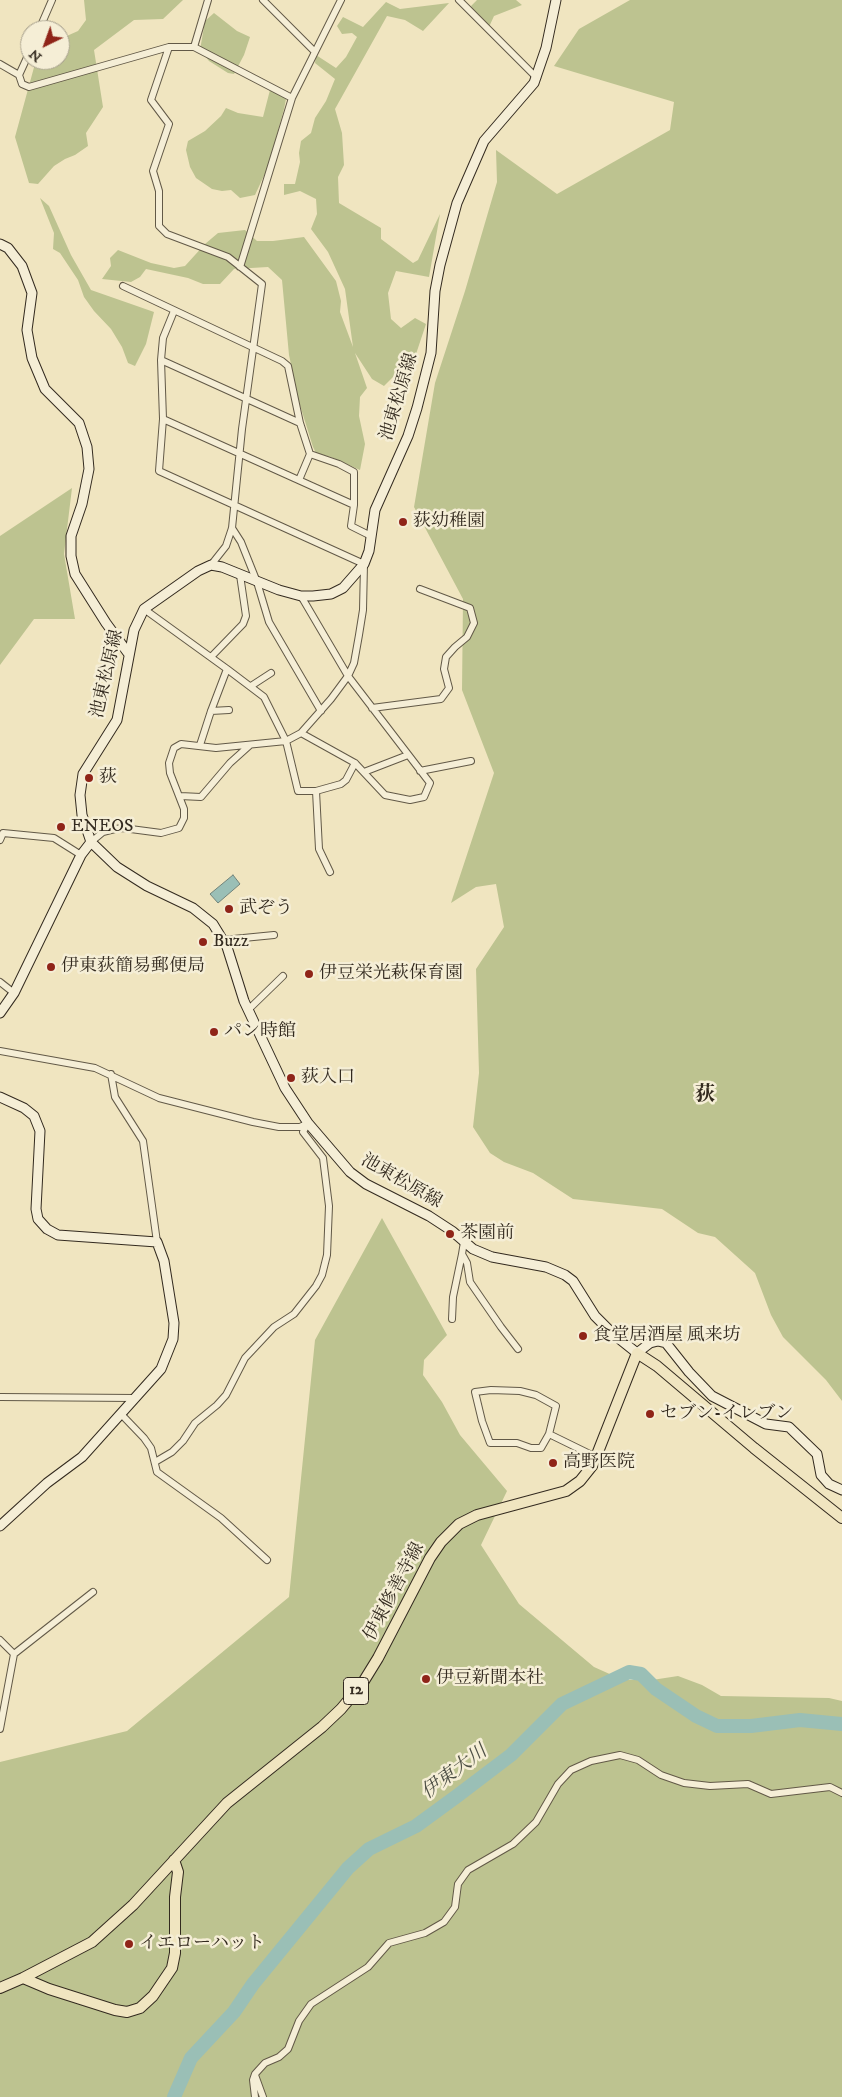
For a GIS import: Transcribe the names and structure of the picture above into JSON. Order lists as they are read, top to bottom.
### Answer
{
  "streets": {
    "main road": ["池東松原線", "伊東修善寺線", "12"]
  },
  "crossings": [
    ["池東松原線", "伊東修善寺線"]
  ],
  "districts": ["荻"],
  "water": ["伊東大川"],
  "places": [
    "荻幼稚園",
    "荻",
    "ENEOS",
    "武ぞう",
    "Buzz",
    "伊東荻簡易郵便局",
    "伊豆栄光萩保育園",
    "パン時館",
    "荻入口",
    "茶園前",
    "食堂居酒屋 風来坊",
    "セブン-イレブン",
    "高野医院",
    "伊豆新聞本社",
    "イエローハット"
  ],
  "north": "bottom left"
}
